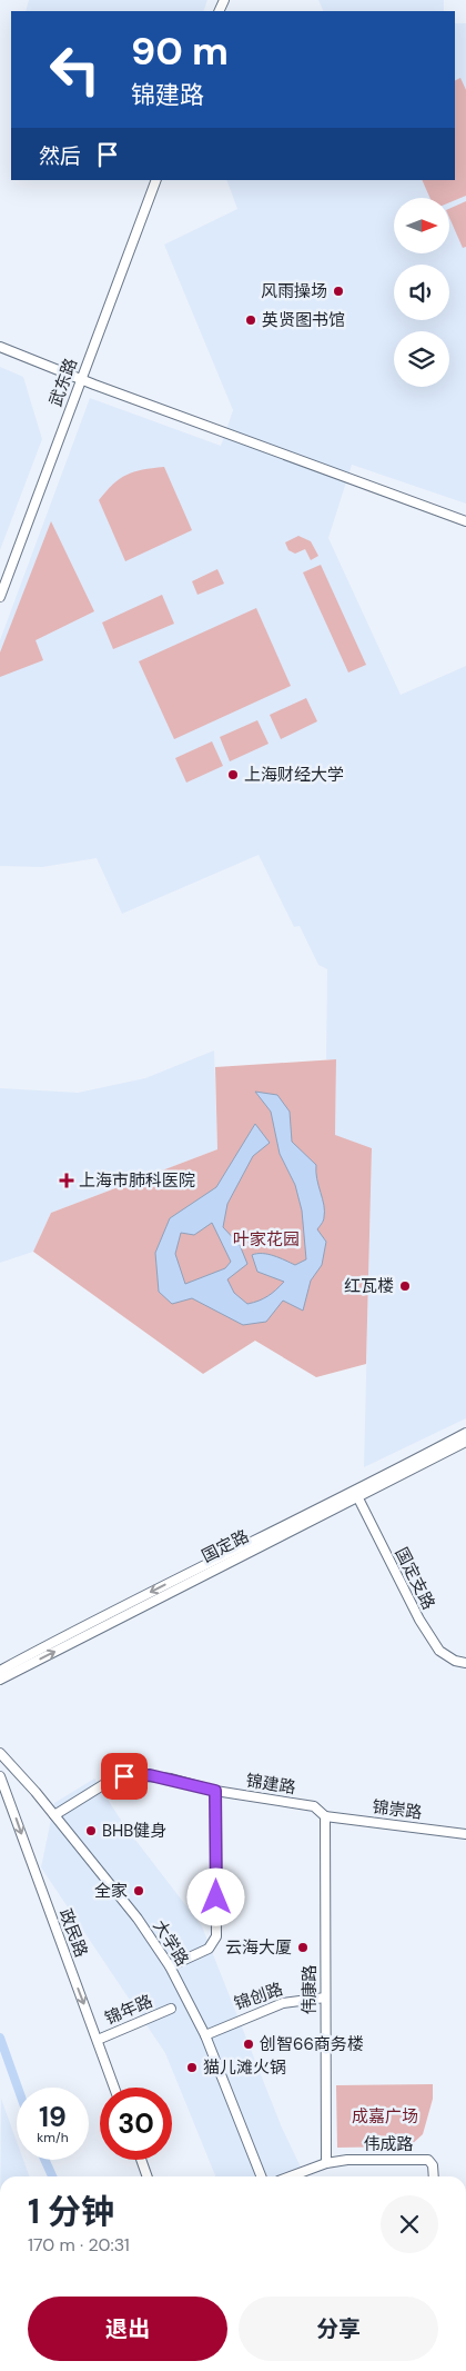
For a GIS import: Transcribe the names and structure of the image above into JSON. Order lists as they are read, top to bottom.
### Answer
{
  "streets": {
    "street": [
      "武东路",
      "国定路",
      "国定支路",
      "锦建路",
      "锦崇路",
      "政民路",
      "大学路",
      "伟康路",
      "锦创路",
      "锦年路",
      "伟成路"
    ]
  },
  "crossings": [
    ["国定路", "国定支路"],
    ["锦建路", "锦崇路"],
    ["锦建路", "大学路"],
    ["锦建路", "伟康路"],
    ["锦崇路", "伟康路"],
    ["政民路", "锦年路"],
    ["大学路", "锦创路"],
    ["伟康路", "锦创路"],
    ["伟康路", "伟成路"]
  ],
  "one_way": ["政民路"],
  "parks": ["叶家花园", "成嘉广场"],
  "places": {
    "other": [
      "风雨操场",
      "英贤图书馆",
      "上海财经大学",
      "红瓦楼",
      "BHB健身",
      "全家",
      "云海大厦",
      "创智66商务楼",
      "猫儿滩火锅"
    ],
    "health": ["上海市肺科医院"]
  },
  "north": "right",
  "page": {
    "turn": ["90 m", "锦建路"],
    "then": "然后",
    "speed": "19 km/h",
    "limit": "30",
    "heading": ["1 分钟", "170 m · 20:31"],
    "buttons": ["退出", "分享"]
  }
}
